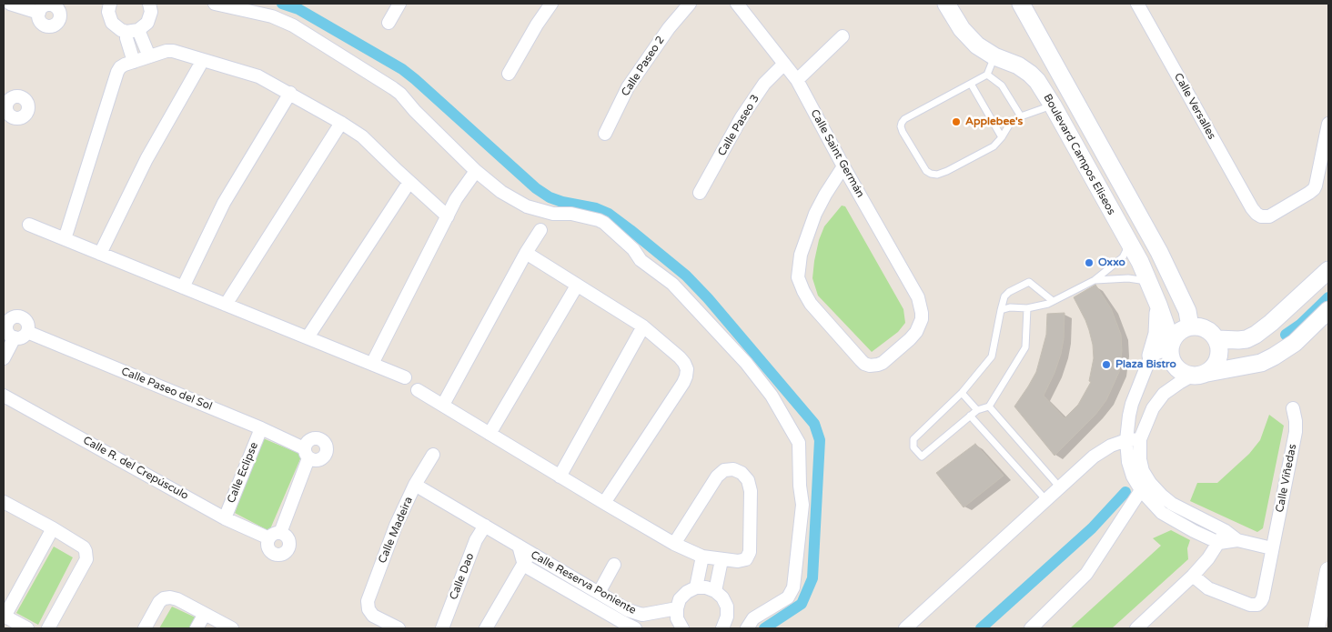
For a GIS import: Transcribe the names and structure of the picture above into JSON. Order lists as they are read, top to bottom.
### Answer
{
  "streets": {
    "main road": ["Boulevard Campos Eliseos"],
    "street": [
      "Calle Paseo 2",
      "Calle Versalles",
      "Calle Paseo 3",
      "Calle Saint Germán",
      "Calle Paseo del Sol",
      "Calle R. del Crepúsculo",
      "Calle Eclipse",
      "Calle Viñedas",
      "Calle Madeira",
      "Calle Dao",
      "Calle Reserva Poniente"
    ]
  },
  "crossings": [
    ["Calle Paseo 3", "Calle Saint Germán"],
    ["Calle Paseo del Sol", "Calle R. del Crepúsculo"],
    ["Calle Paseo del Sol", "Calle Eclipse"],
    ["Calle R. del Crepúsculo", "Calle Eclipse"],
    ["Calle Madeira", "Calle Reserva Poniente"],
    ["Calle Dao", "Calle Reserva Poniente"]
  ],
  "places": ["Applebee's", "Oxxo", "Plaza Bistro"]
}
